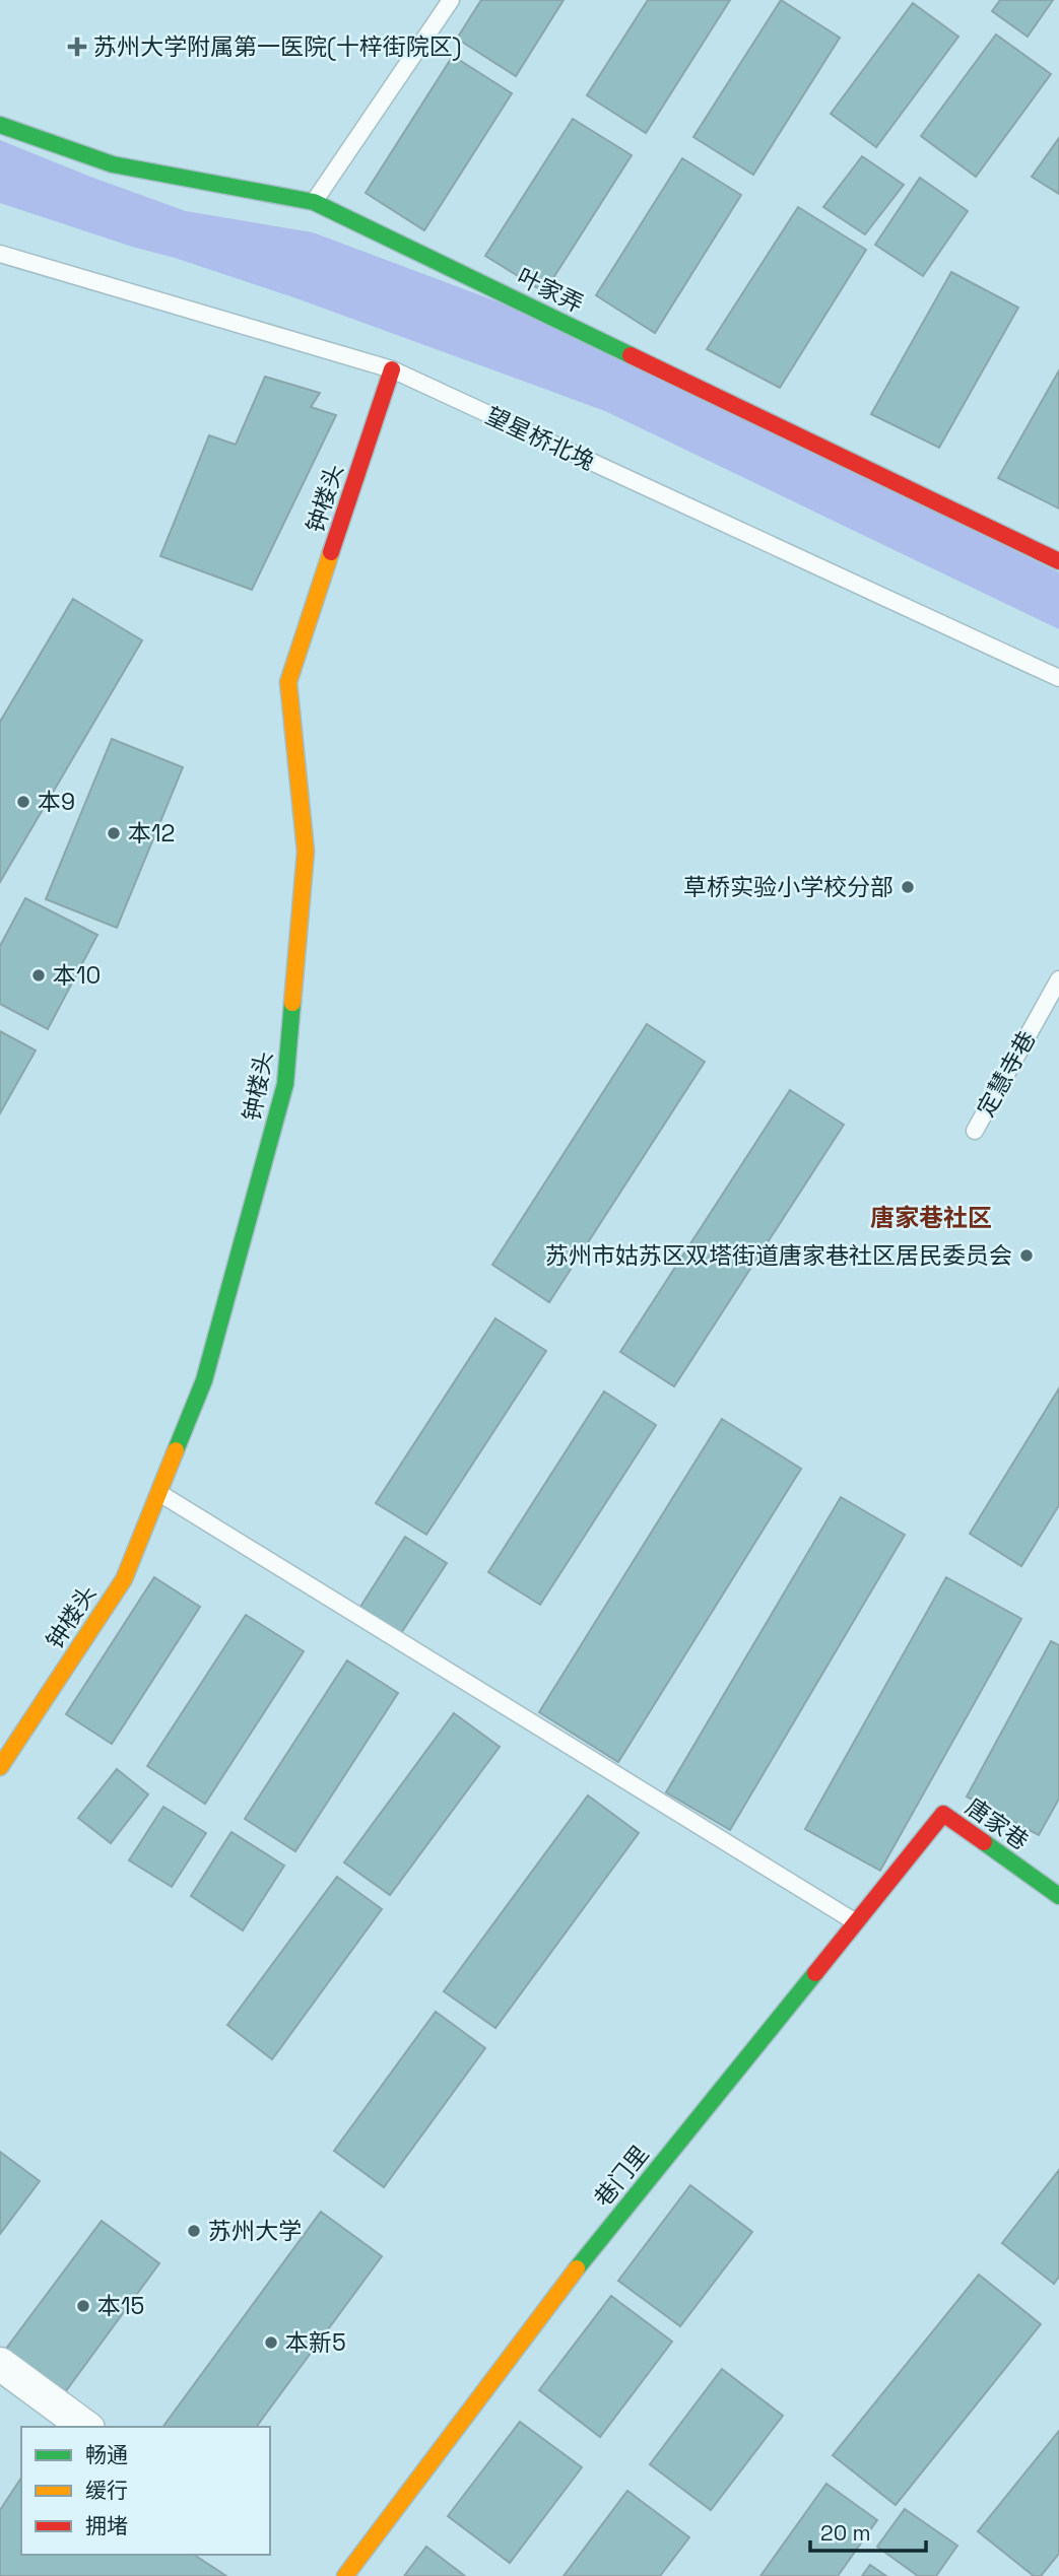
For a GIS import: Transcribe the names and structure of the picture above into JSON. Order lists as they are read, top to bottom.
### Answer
{
  "streets": {
    "street": [
      "叶家弄",
      "钟楼头",
      "唐家巷",
      "巷门里"
    ],
    "lane": ["望星桥北堍", "定慧寺巷"]
  },
  "crossings": [
    ["望星桥北堍", "钟楼头"],
    ["唐家巷", "巷门里"]
  ],
  "districts": ["唐家巷社区"],
  "places": {
    "health": ["苏州大学附属第一医院(十梓街院区)"],
    "other": [
      "本9",
      "本12",
      "草桥实验小学校分部",
      "本10",
      "苏州市姑苏区双塔街道唐家巷社区居民委员会",
      "苏州大学",
      "本15",
      "本新5"
    ]
  },
  "legend": ["畅通", "缓行", "拥堵"],
  "scale_bar": "20 m"
}
